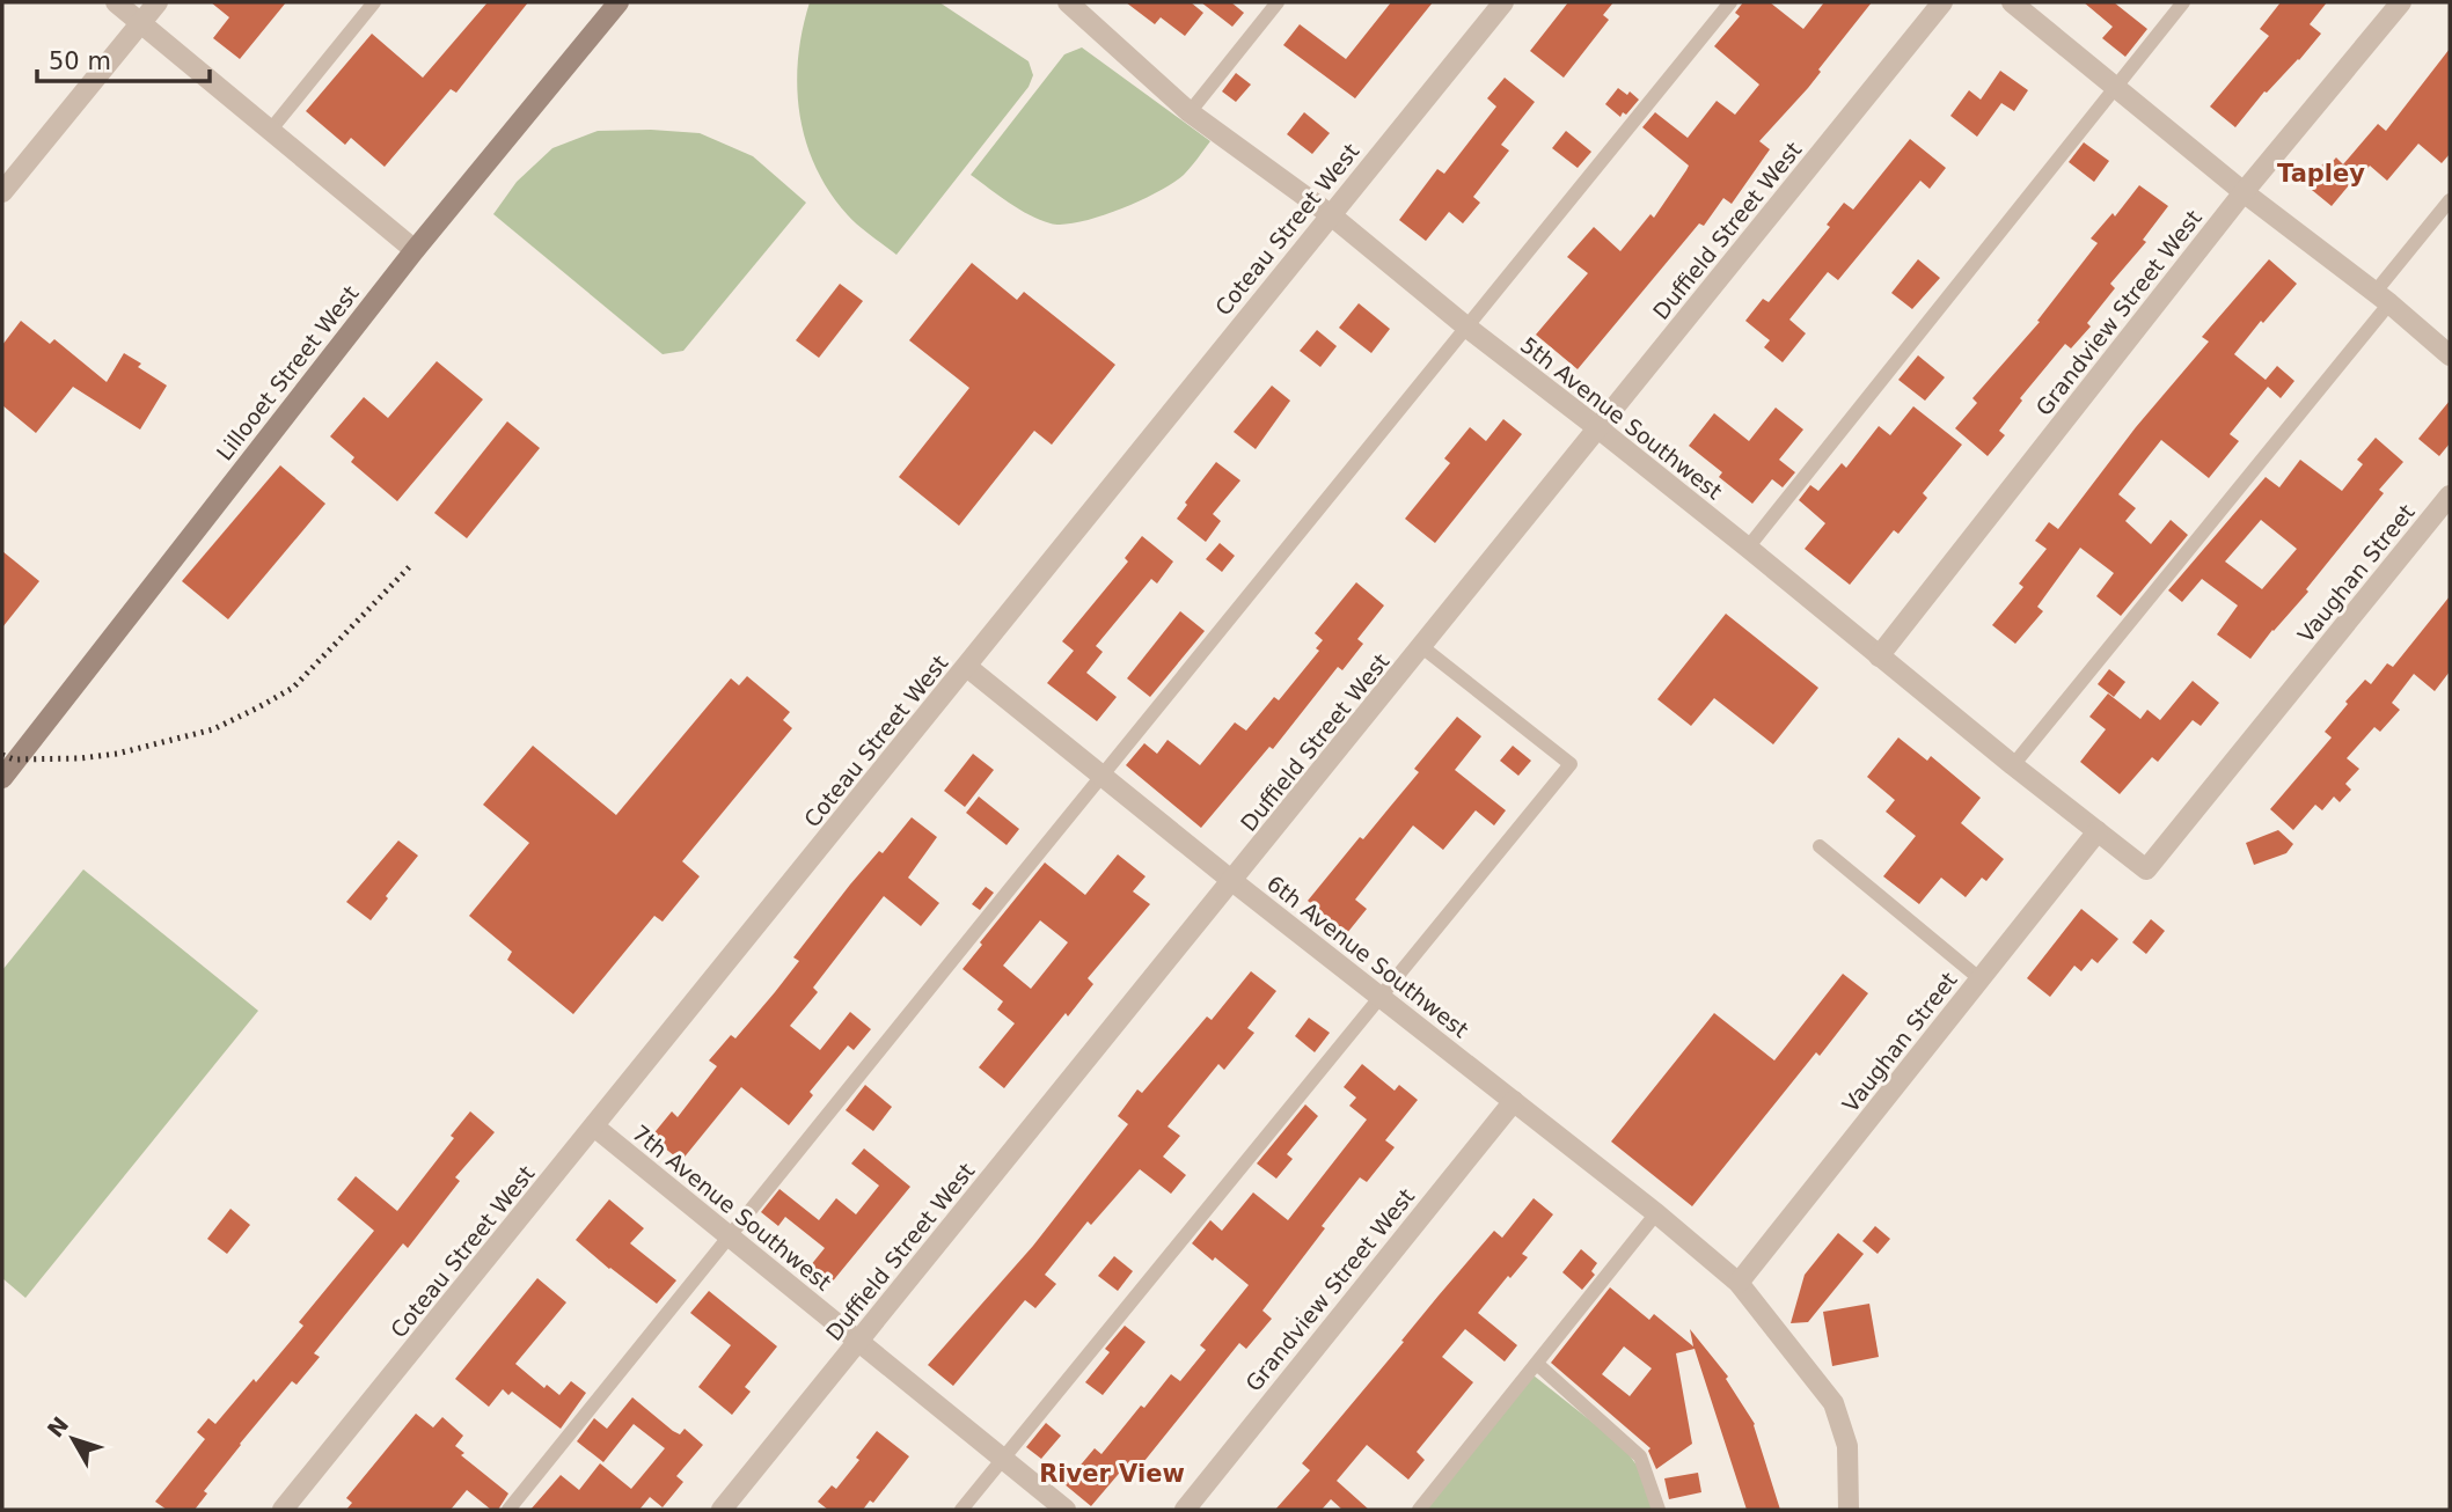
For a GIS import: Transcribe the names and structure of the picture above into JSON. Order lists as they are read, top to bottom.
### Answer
{
  "streets": {
    "main road": ["Lillooet Street West"],
    "street": [
      "Coteau Street West",
      "Duffield Street West",
      "Grandview Street West",
      "5th Avenue Southwest",
      "Vaughan Street",
      "6th Avenue Southwest",
      "7th Avenue Southwest"
    ]
  },
  "crossings": [
    ["Coteau Street West", "5th Avenue Southwest"],
    ["Coteau Street West", "6th Avenue Southwest"],
    ["Coteau Street West", "7th Avenue Southwest"],
    ["Duffield Street West", "5th Avenue Southwest"],
    ["Duffield Street West", "6th Avenue Southwest"],
    ["Duffield Street West", "7th Avenue Southwest"],
    ["Grandview Street West", "5th Avenue Southwest"],
    ["Grandview Street West", "6th Avenue Southwest"],
    ["5th Avenue Southwest", "Vaughan Street"],
    ["Vaughan Street", "6th Avenue Southwest"]
  ],
  "districts": ["Tapley", "River View"],
  "scale_bar": "50 m",
  "north": "top left"
}
